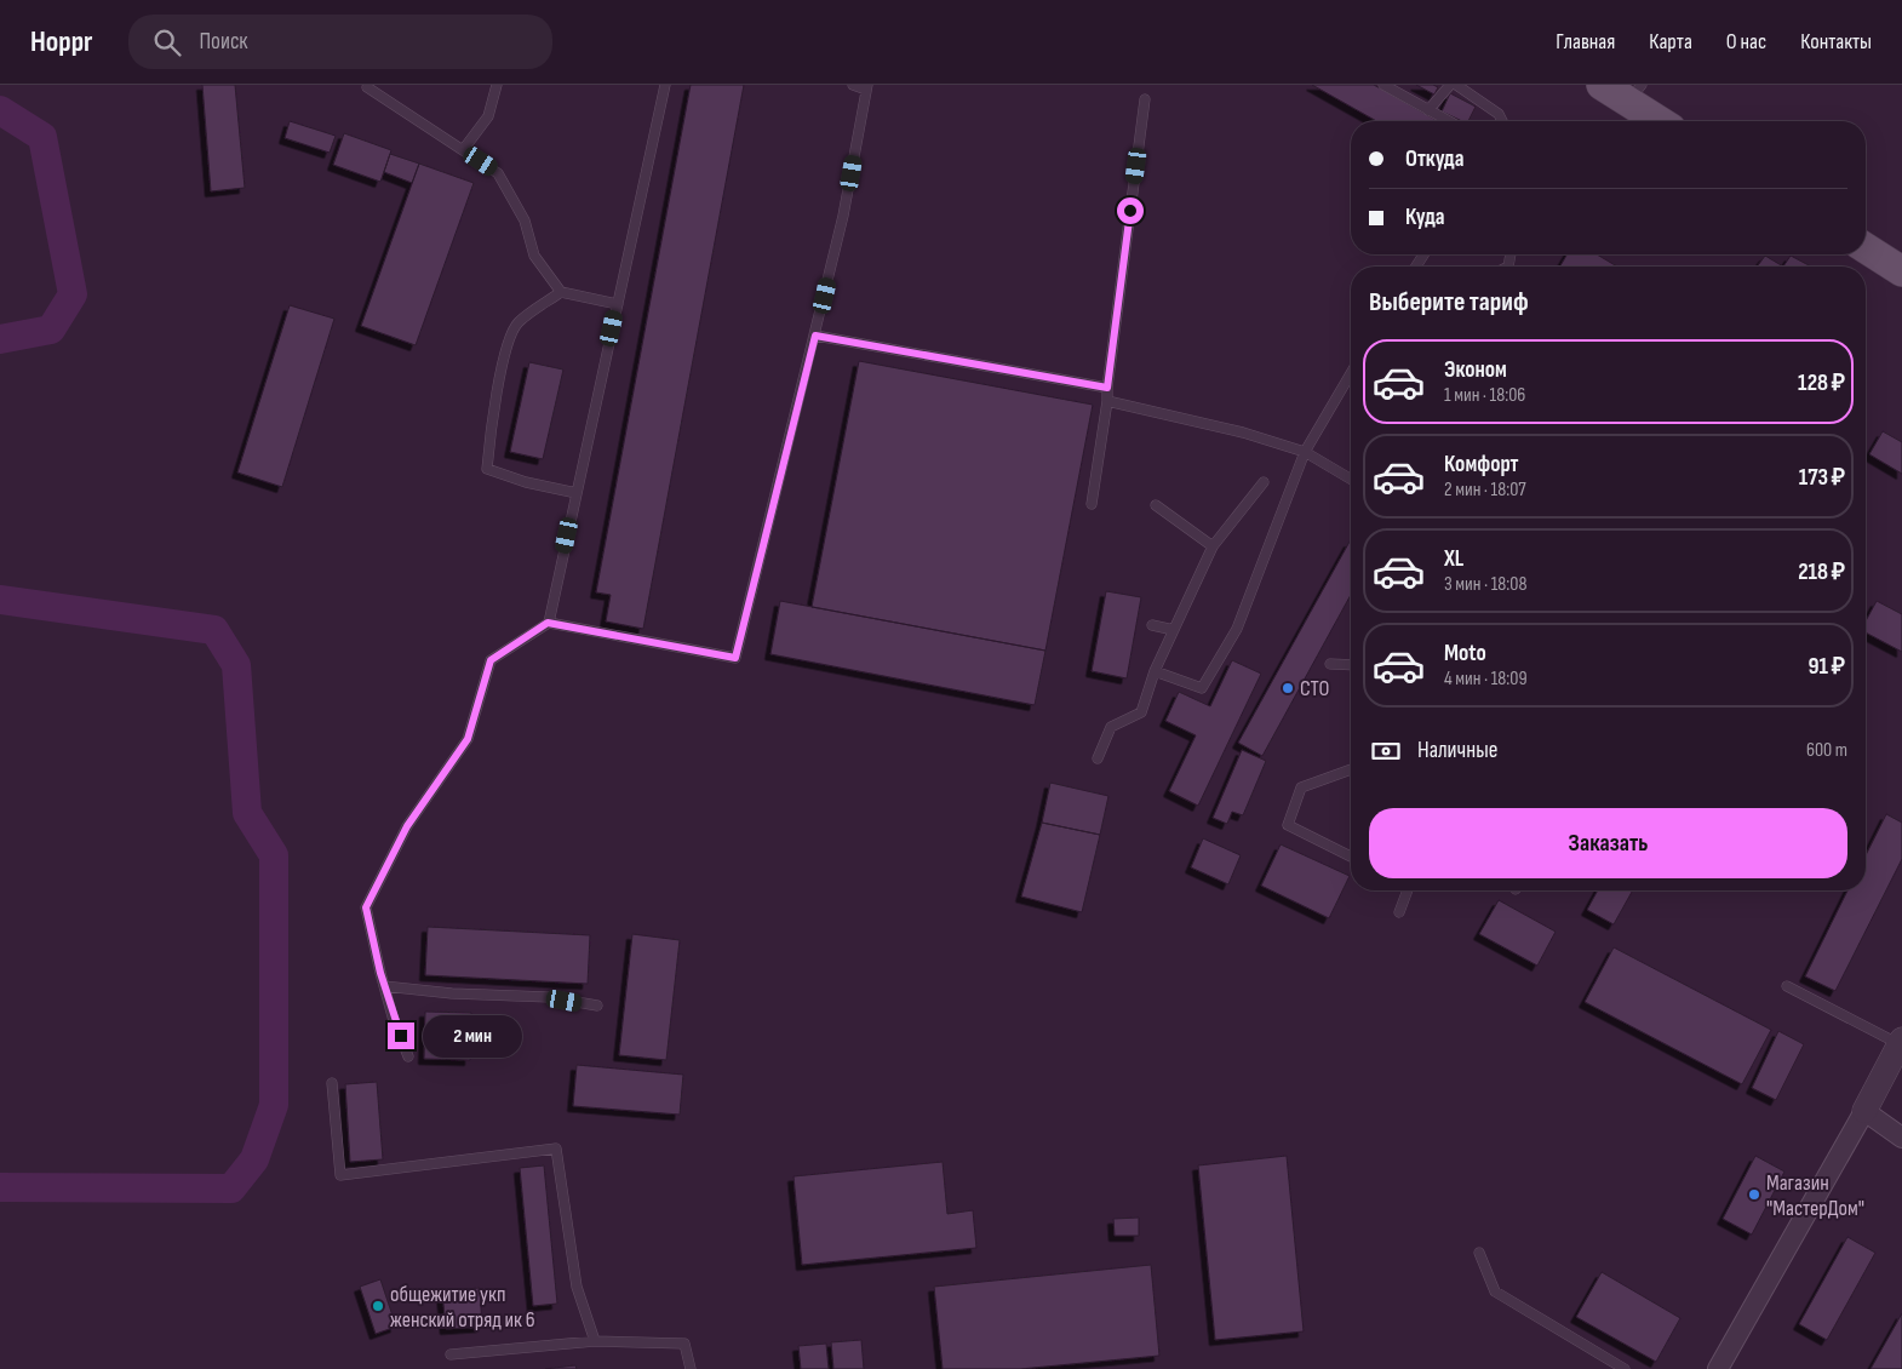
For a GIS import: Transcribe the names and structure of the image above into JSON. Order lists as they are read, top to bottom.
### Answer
{
  "places": ["СТО", "Магазин \"МастерДом\"", "общежитие укп женский отряд ик 6"],
  "page": {
    "header": "Hoppr",
    "search": "Поиск",
    "nav": [
      "Главная",
      "Карта",
      "О нас",
      "Контакты"
    ],
    "banner": ["Откуда", "Куда"],
    "heading": "Выберите тариф",
    "list": [
      {
        "name": "Эконом",
        "note": "1 мин · 18:06",
        "value": "128 ₽"
      },
      {
        "name": "Комфорт",
        "note": "2 мин · 18:07",
        "value": "173 ₽"
      },
      {
        "name": "XL",
        "note": "3 мин · 18:08",
        "value": "218 ₽"
      },
      {
        "name": "Moto",
        "note": "4 мин · 18:09",
        "value": "91 ₽"
      }
    ],
    "pay": ["Наличные", "600 m"],
    "buttons": "Заказать",
    "bubble": "2 мин"
  }
}
